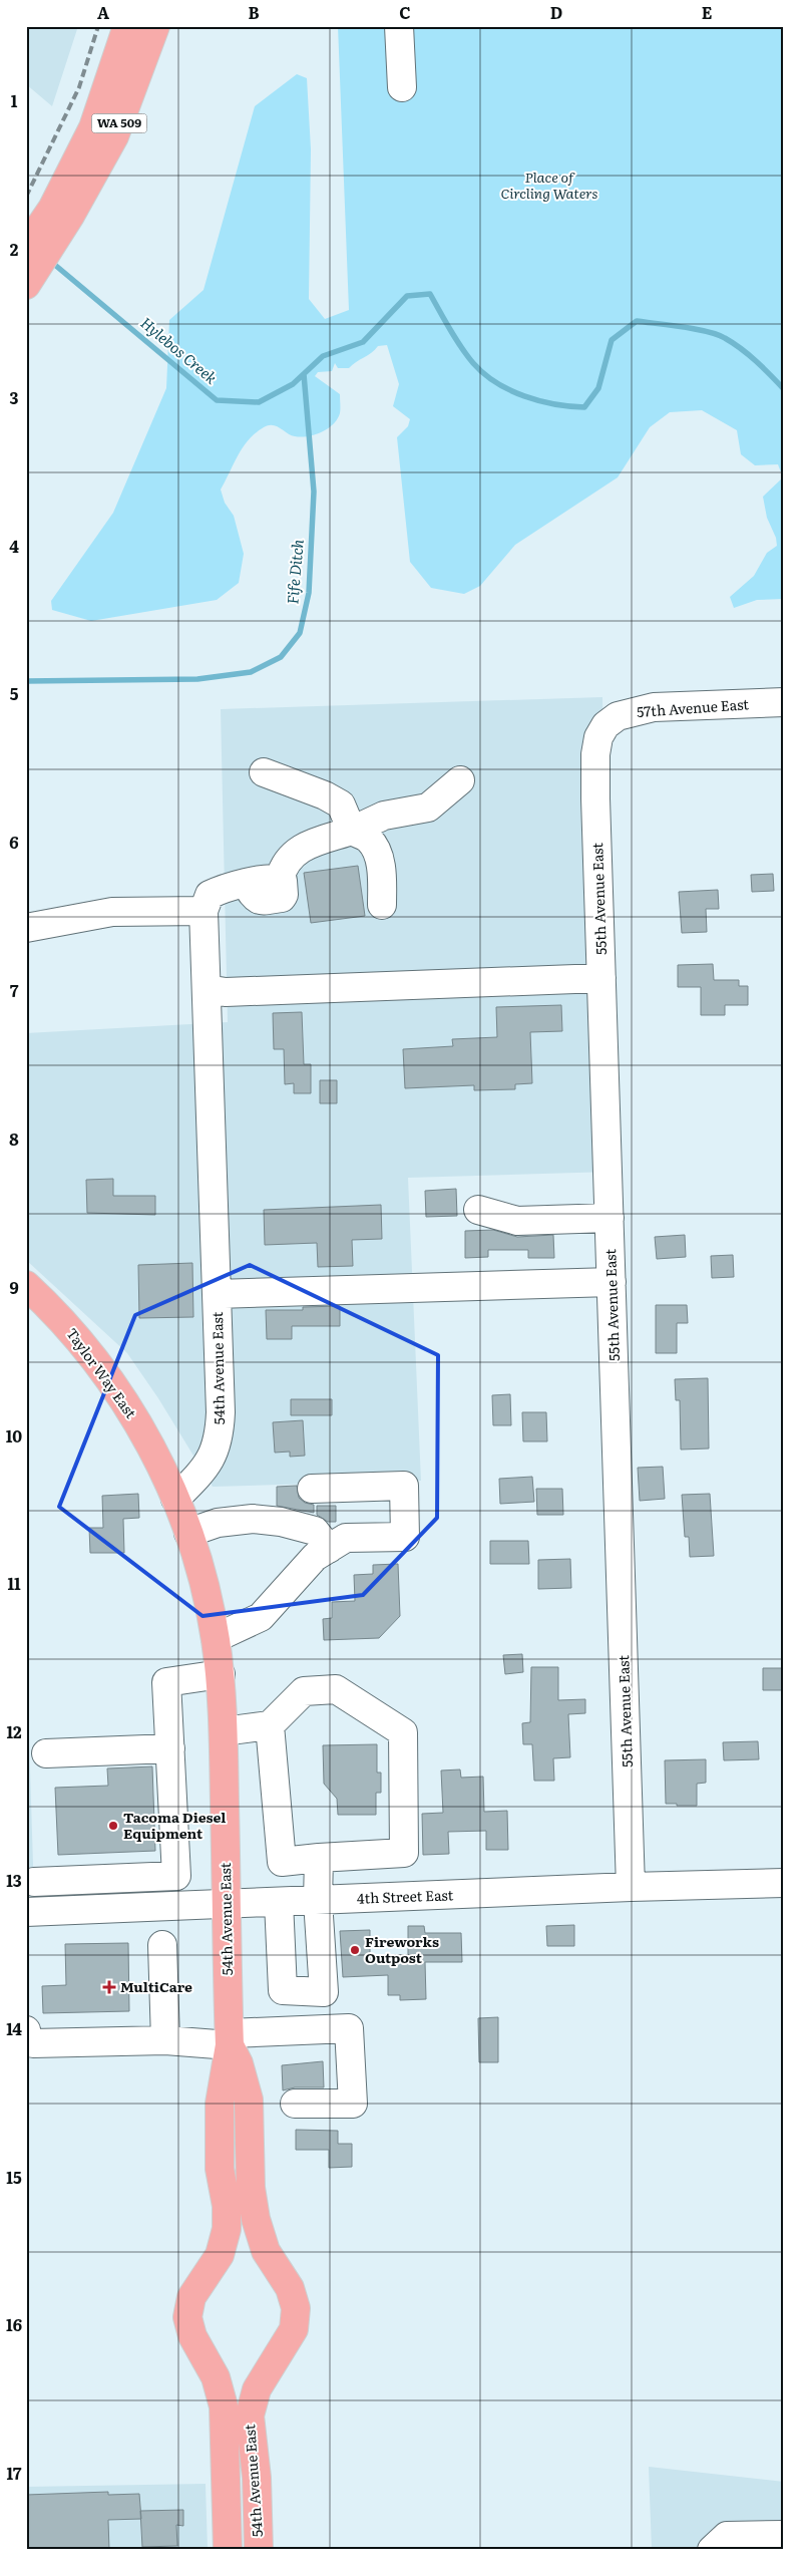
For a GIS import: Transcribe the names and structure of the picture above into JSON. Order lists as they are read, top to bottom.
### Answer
{
  "streets": {
    "main road": ["WA 509", "54th Avenue East", "Taylor Way East"],
    "street": ["57th Avenue East", "55th Avenue East", "4th Street East"]
  },
  "crossings": [
    ["57th Avenue East", "55th Avenue East"],
    ["55th Avenue East", "4th Street East"],
    ["54th Avenue East", "Taylor Way East"],
    ["54th Avenue East", "4th Street East"]
  ],
  "water": ["Hylebos Creek", "Fife Ditch"],
  "parks": ["Place of Circling Waters"],
  "places": {
    "other": ["Tacoma Diesel Equipment", "Fireworks Outpost"],
    "health": ["MultiCare"]
  },
  "grid": {
    "columns": [
      "A",
      "B",
      "C",
      "D",
      "E"
    ],
    "rows": [
      "1",
      "2",
      "3",
      "4",
      "5",
      "6",
      "7",
      "8",
      "9",
      "10",
      "11",
      "12",
      "13",
      "14",
      "15",
      "16",
      "17"
    ]
  }
}
